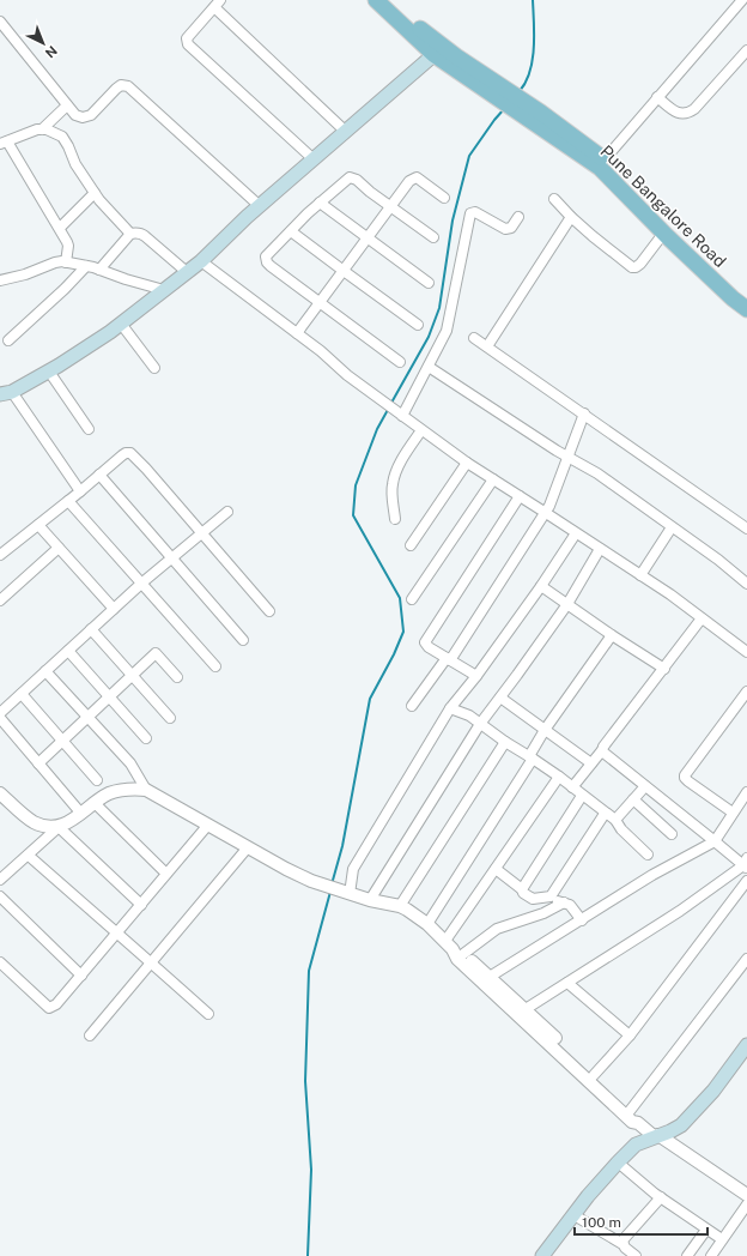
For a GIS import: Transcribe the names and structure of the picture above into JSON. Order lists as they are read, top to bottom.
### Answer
{
  "streets": {
    "main road": ["Pune Bangalore Road"]
  },
  "scale_bar": "100 m",
  "north": "bottom right"
}
